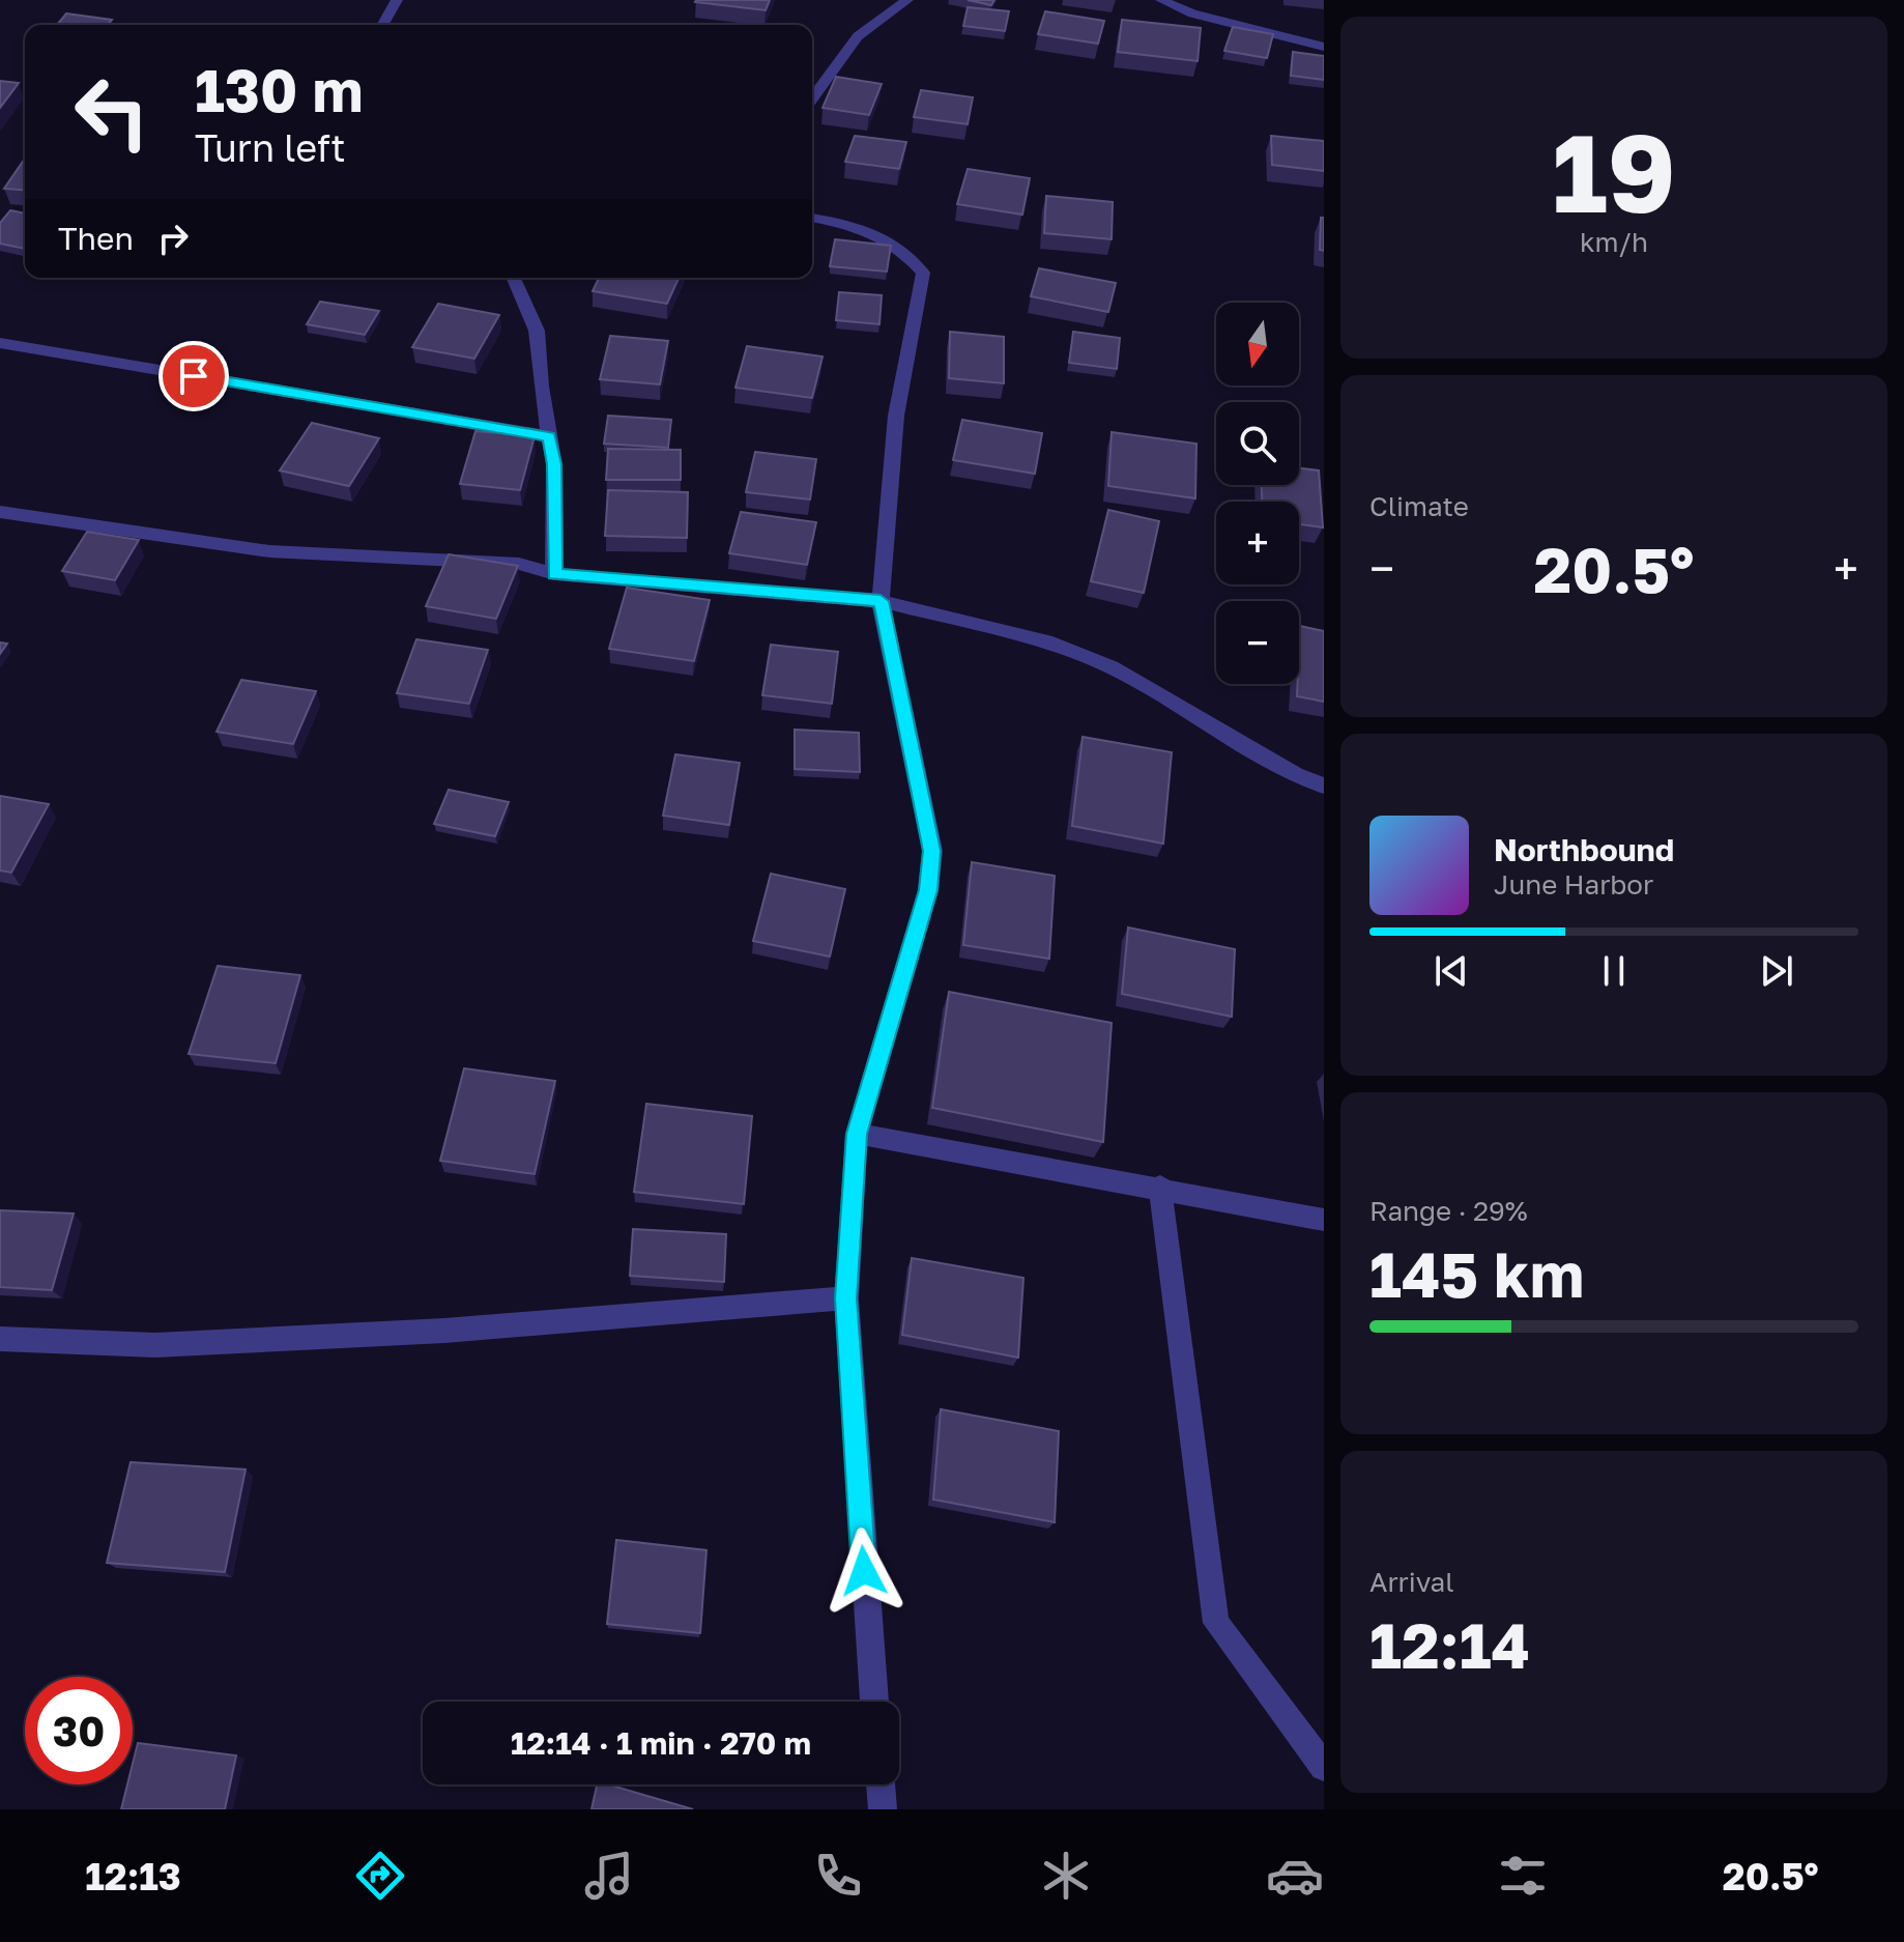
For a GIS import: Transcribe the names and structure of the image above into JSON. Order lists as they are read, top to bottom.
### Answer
{
  "north": "bottom",
  "page": {
    "tile": [
      ["19", "km/h"],
      "Climate",
      ["Range · 29%", "145 km"],
      ["Arrival", "12:14"]
    ],
    "turn": ["130 m", "Turn left"],
    "then": "Then",
    "map_buttons": ["+", "−"],
    "heat": ["−", "20.5°", "+"],
    "song": ["Northbound", "June Harbor"],
    "limit": "30",
    "trip": "12:14 · 1 min · 270 m",
    "tabs": ["12:13", "20.5°"]
  }
}
